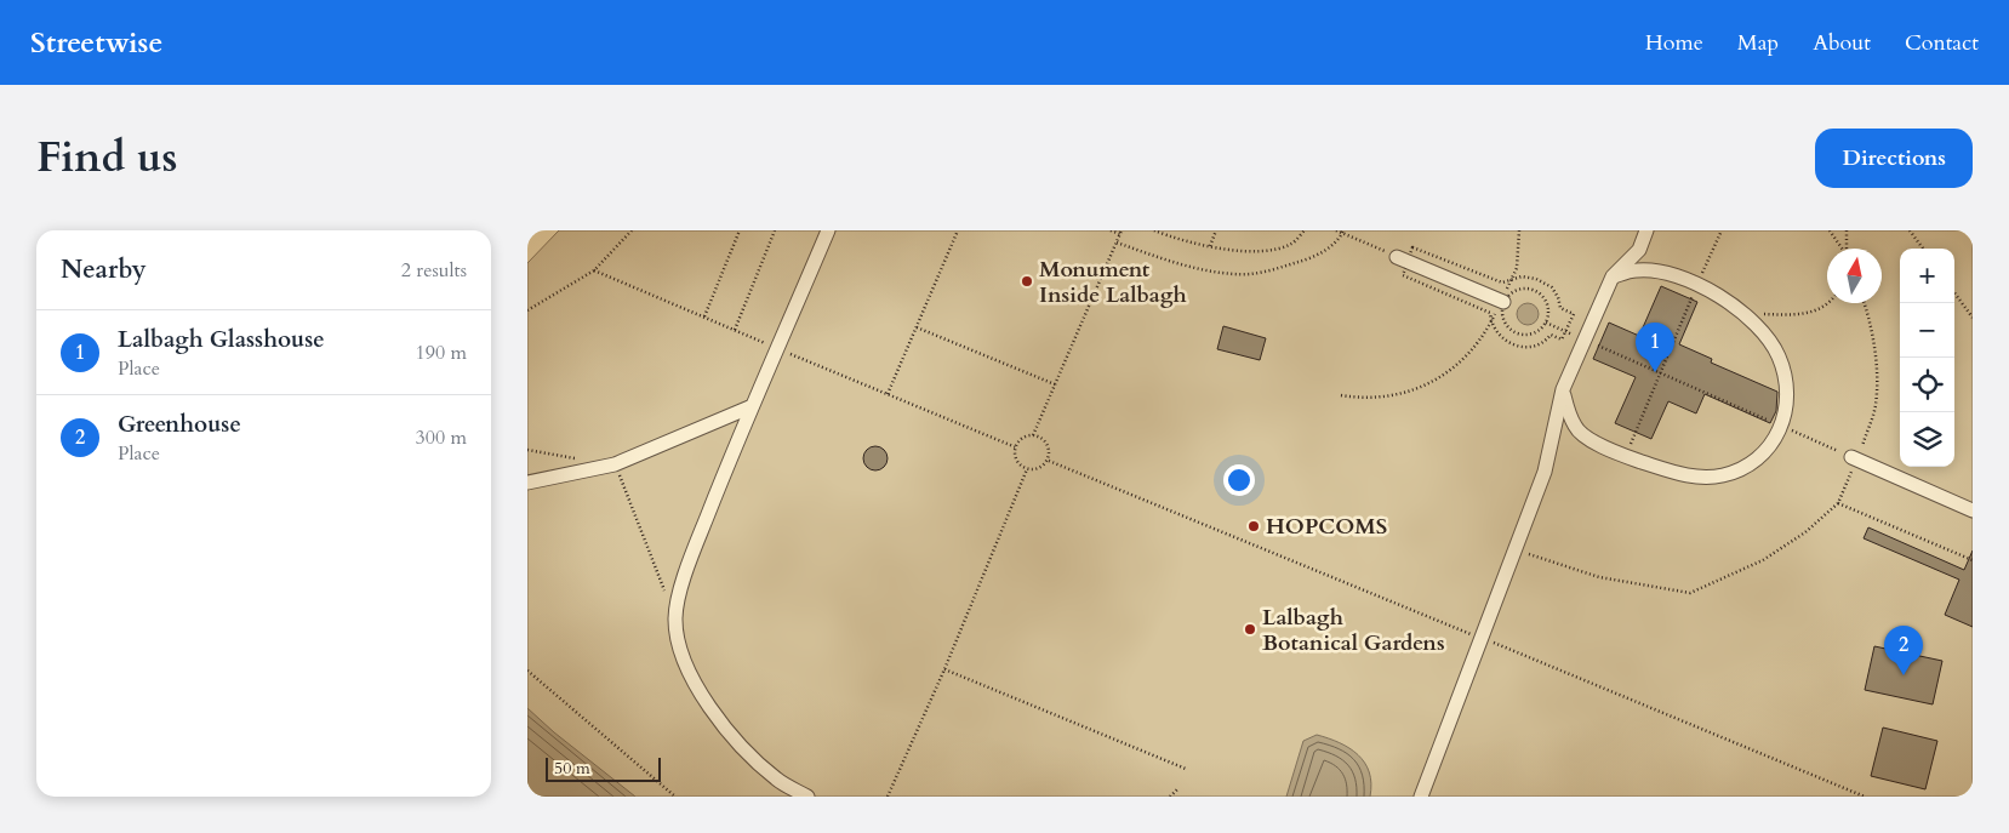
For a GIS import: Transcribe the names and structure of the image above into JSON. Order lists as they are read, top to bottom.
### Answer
{
  "places": ["Monument Inside Lalbagh", "HOPCOMS", "Lalbagh Botanical Gardens"],
  "scale_bar": "50 m",
  "north": "top",
  "page": {
    "header": "Streetwise",
    "nav": [
      "Home",
      "Map",
      "About",
      "Contact"
    ],
    "title": "Find us",
    "buttons": "Directions",
    "heading": ["Nearby", "2 results"],
    "map_buttons": ["+", "−"],
    "list": [
      {
        "mark": "1",
        "name": "Lalbagh Glasshouse",
        "note": "Place",
        "value": "190 m"
      },
      {
        "mark": "2",
        "name": "Greenhouse",
        "note": "Place",
        "value": "300 m"
      }
    ],
    "pins": ["1", "2"],
    "scale": "50 m"
  }
}
